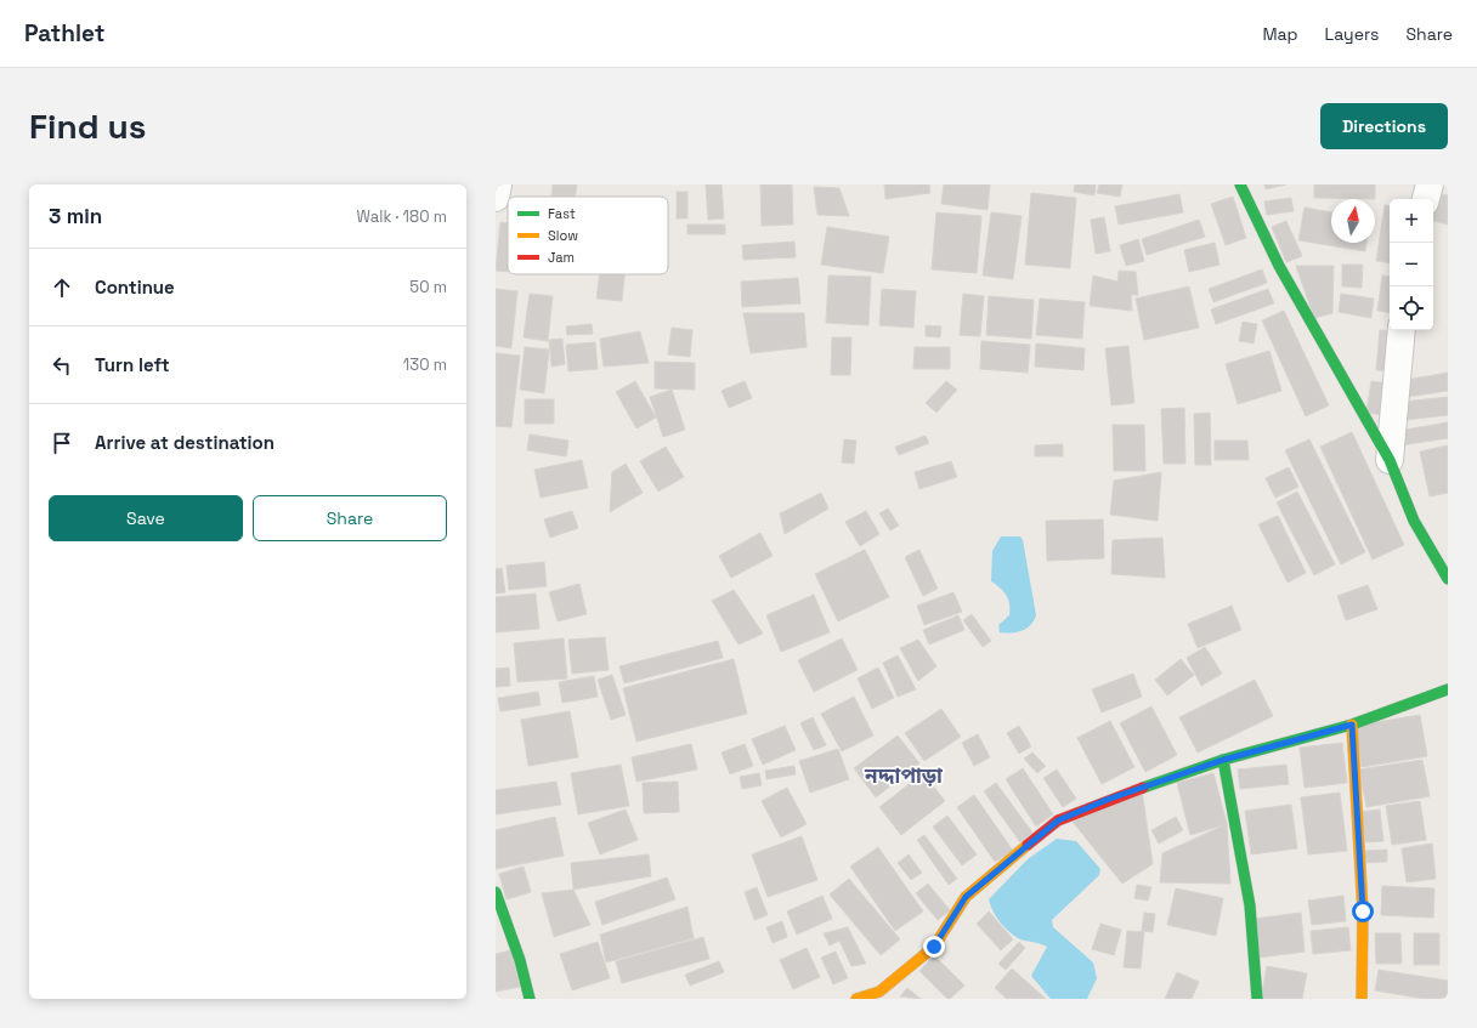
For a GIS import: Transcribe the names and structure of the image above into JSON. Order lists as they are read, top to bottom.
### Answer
{
  "districts": ["নদ্দাপাড়া"],
  "legend": ["Fast", "Slow", "Jam"],
  "north": "top",
  "page": {
    "header": "Pathlet",
    "nav": ["Map", "Layers", "Share"],
    "buttons": [
      "Directions",
      ["Save", "Share"]
    ],
    "title": "Find us",
    "heading": ["3 min", "Walk · 180 m"],
    "map_buttons": ["+", "−"],
    "list": [
      ["Continue", "50 m"],
      ["Turn left", "130 m"],
      "Arrive at destination"
    ]
  }
}
